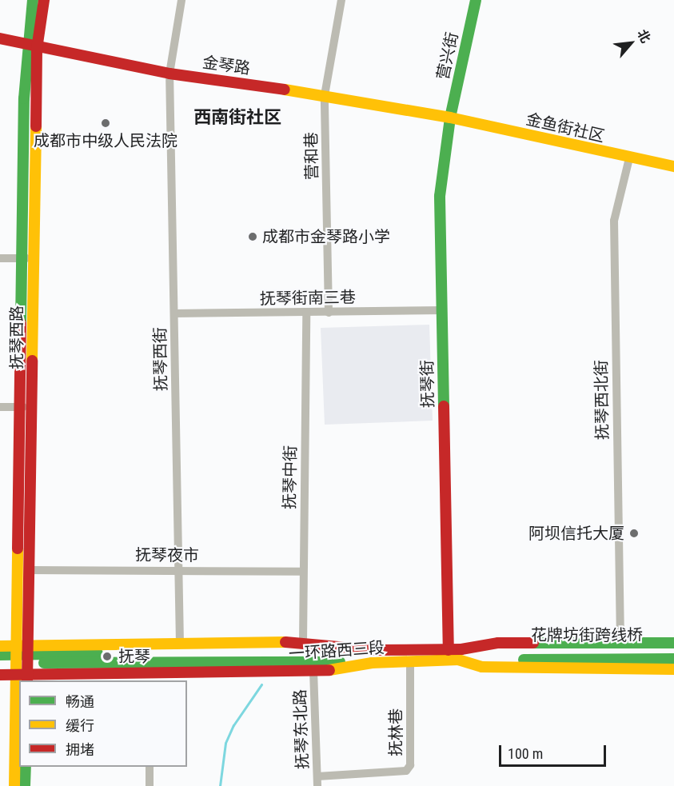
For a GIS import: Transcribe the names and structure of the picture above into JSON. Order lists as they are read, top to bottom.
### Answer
{
  "streets": {
    "main road": [
      "营兴街",
      "金琴路",
      "金鱼街社区",
      "抚琴西路",
      "抚琴街",
      "花牌坊街跨线桥",
      "一环路西三段"
    ],
    "street": [
      "营和巷",
      "抚琴街南三巷",
      "抚琴西街",
      "抚琴西北街",
      "抚琴中街",
      "抚琴夜市",
      "抚琴东北路",
      "抚林巷"
    ]
  },
  "crossings": [
    ["营兴街", "金琴路"],
    ["营兴街", "金鱼街社区"],
    ["营兴街", "抚琴街"],
    ["金琴路", "金鱼街社区"],
    ["金琴路", "营和巷"],
    ["金琴路", "抚琴西路"],
    ["金琴路", "抚琴西街"],
    ["金琴路", "抚琴街"],
    ["金鱼街社区", "抚琴街"],
    ["金鱼街社区", "抚琴西北街"],
    ["营和巷", "抚琴街南三巷"],
    ["抚琴街南三巷", "抚琴西街"],
    ["抚琴街南三巷", "抚琴街"],
    ["抚琴街南三巷", "抚琴中街"],
    ["抚琴西路", "抚琴夜市"],
    ["抚琴西路", "一环路西三段"],
    ["抚琴西街", "抚琴夜市"],
    ["抚琴西街", "一环路西三段"],
    ["抚琴街", "一环路西三段"],
    ["抚琴西北街", "一环路西三段"],
    ["抚琴中街", "抚琴夜市"],
    ["抚琴中街", "一环路西三段"],
    ["抚琴中街", "抚琴东北路"],
    ["一环路西三段", "抚琴东北路"],
    ["一环路西三段", "抚林巷"],
    ["抚琴东北路", "抚林巷"]
  ],
  "districts": ["西南街社区"],
  "places": [
    "成都市中级人民法院",
    "成都市金琴路小学",
    "阿坝信托大厦",
    "抚琴"
  ],
  "legend": ["畅通", "缓行", "拥堵"],
  "scale_bar": "100 m",
  "north": "top right"
}
